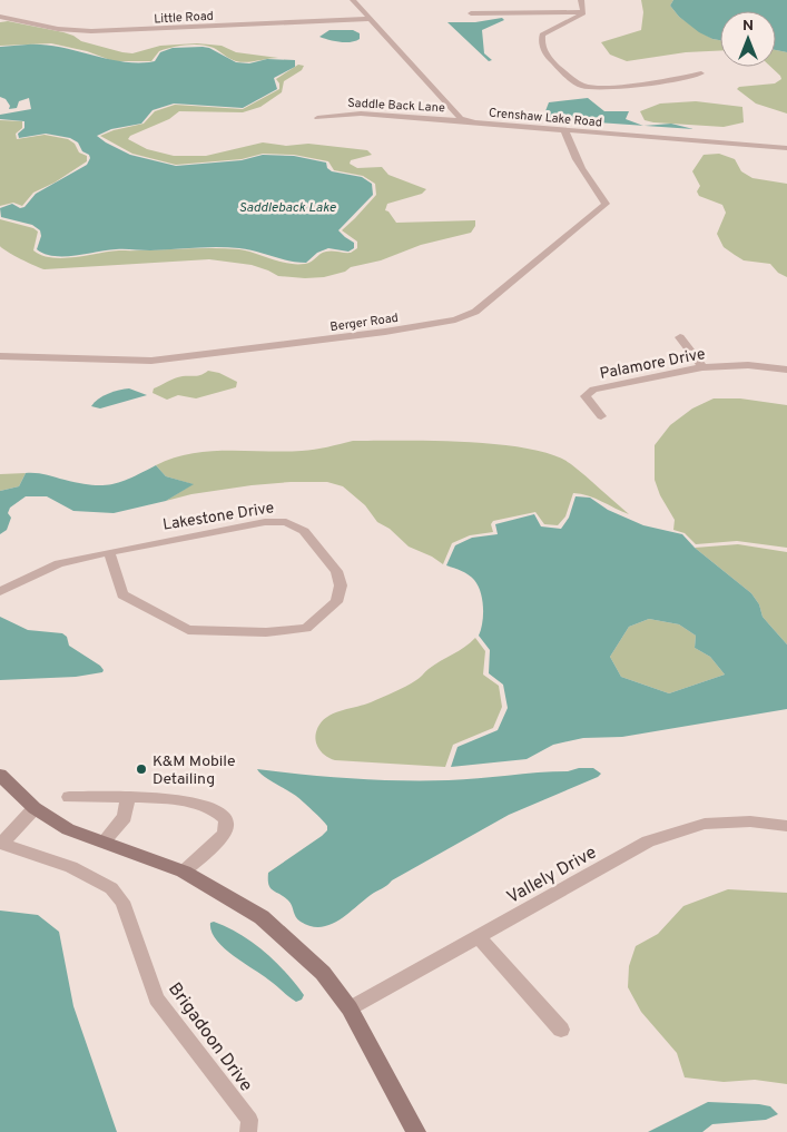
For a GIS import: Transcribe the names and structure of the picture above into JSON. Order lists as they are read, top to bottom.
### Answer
{
  "streets": {
    "street": [
      "Little Road",
      "Saddle Back Lane",
      "Crenshaw Lake Road",
      "Berger Road",
      "Palamore Drive",
      "Lakestone Drive",
      "Vallely Drive",
      "Brigadoon Drive"
    ]
  },
  "crossings": [
    ["Little Road", "Crenshaw Lake Road"],
    ["Saddle Back Lane", "Crenshaw Lake Road"],
    ["Crenshaw Lake Road", "Berger Road"]
  ],
  "water": ["Saddleback Lake"],
  "places": ["K&M Mobile Detailing"],
  "north": "top"
}
